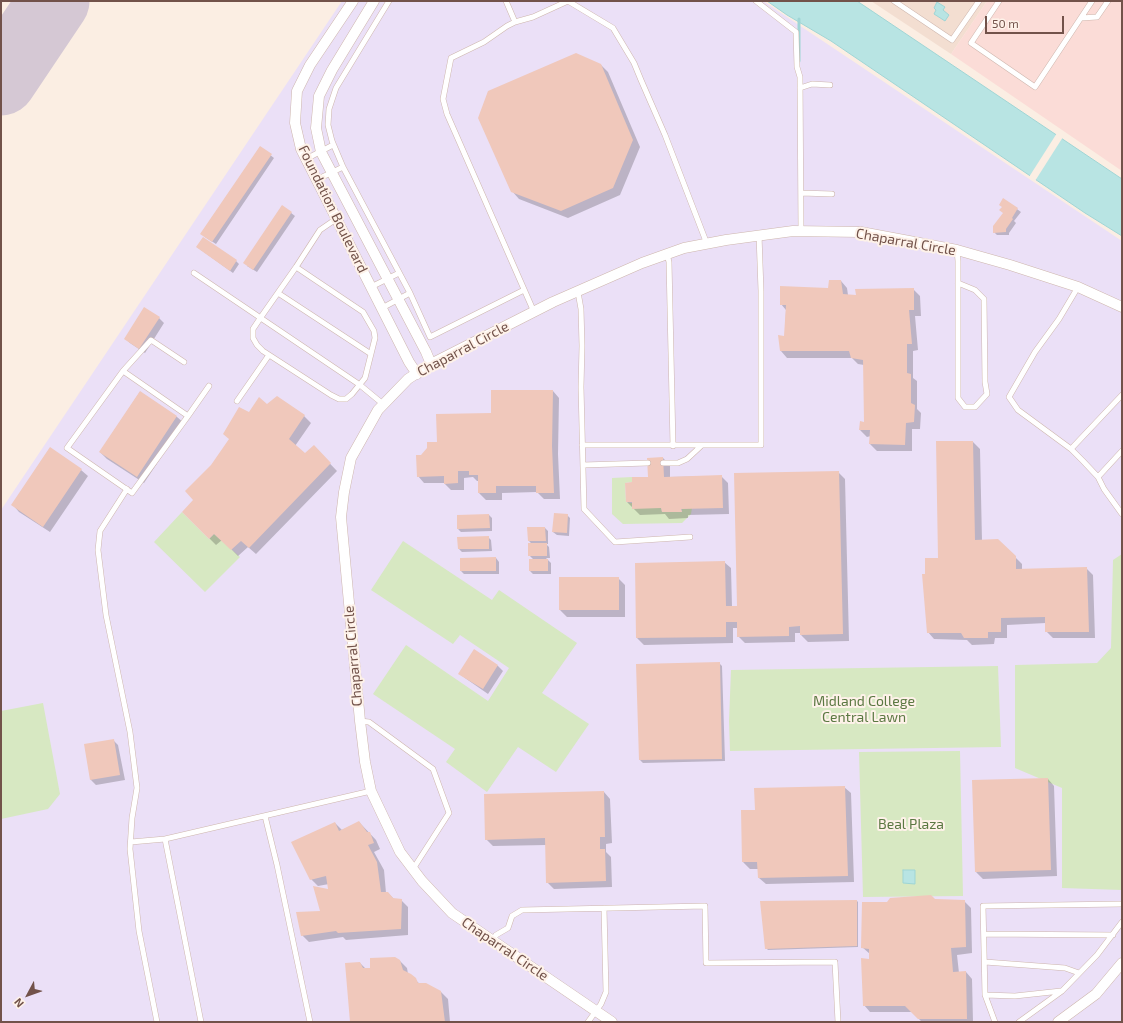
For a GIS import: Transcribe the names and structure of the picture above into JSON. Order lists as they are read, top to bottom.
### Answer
{
  "streets": {
    "street": ["Foundation Boulevard", "Chaparral Circle"]
  },
  "crossings": [
    ["Foundation Boulevard", "Chaparral Circle"]
  ],
  "parks": ["Midland College Central Lawn", "Beal Plaza"],
  "scale_bar": "50 m",
  "north": "bottom left"
}
